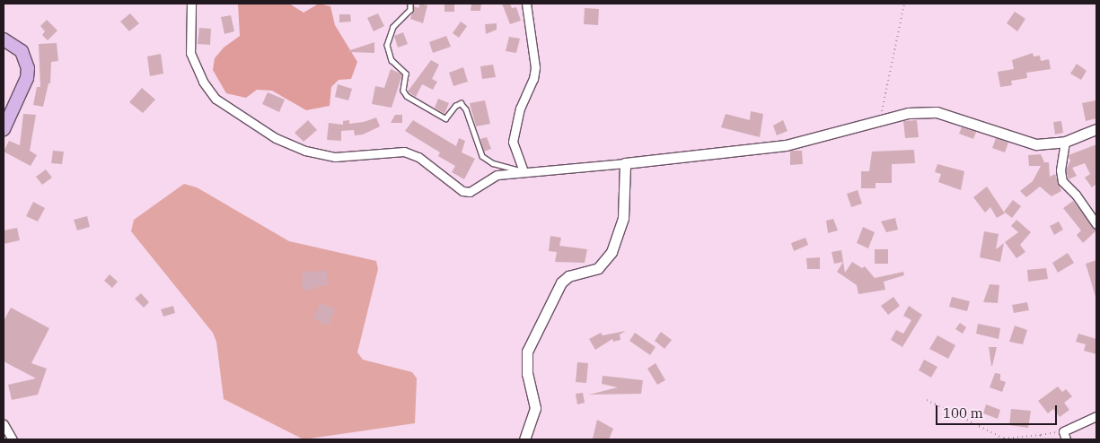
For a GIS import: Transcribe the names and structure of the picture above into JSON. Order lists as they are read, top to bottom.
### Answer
{
  "scale_bar": "100 m"
}
